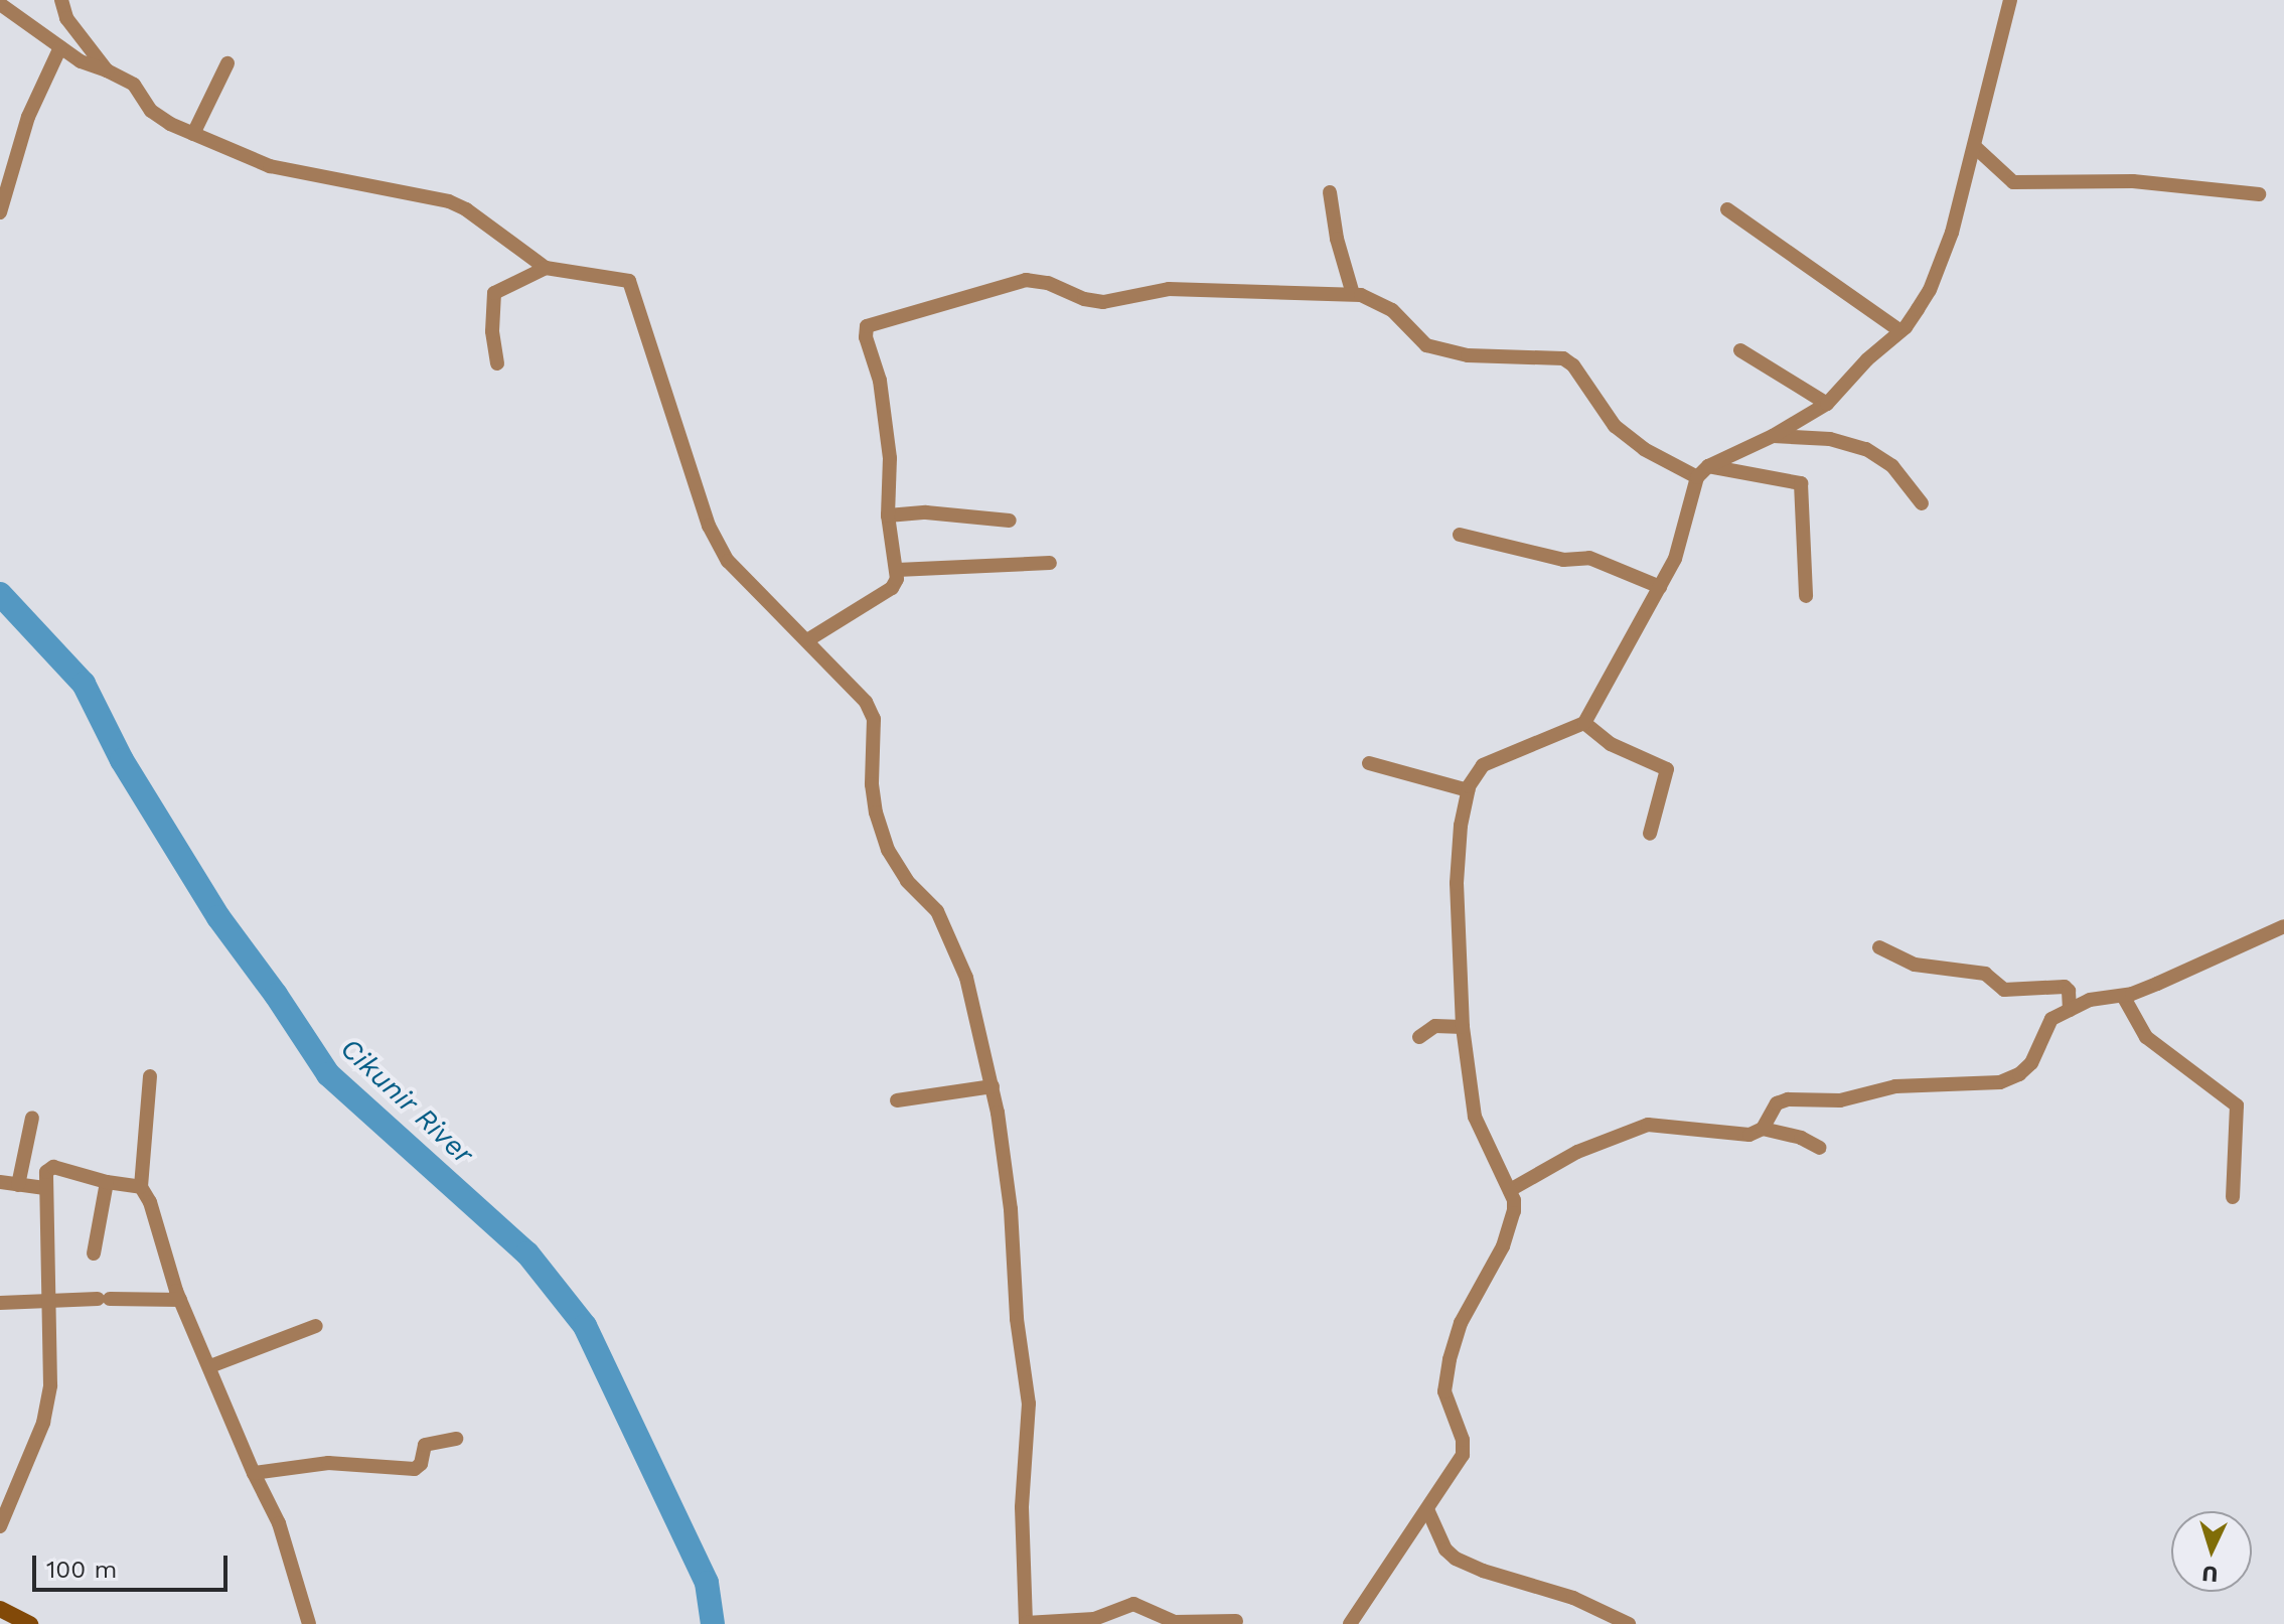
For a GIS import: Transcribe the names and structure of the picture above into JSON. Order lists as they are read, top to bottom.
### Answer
{
  "water": ["Cikunir River"],
  "scale_bar": "100 m",
  "north": "bottom"
}
